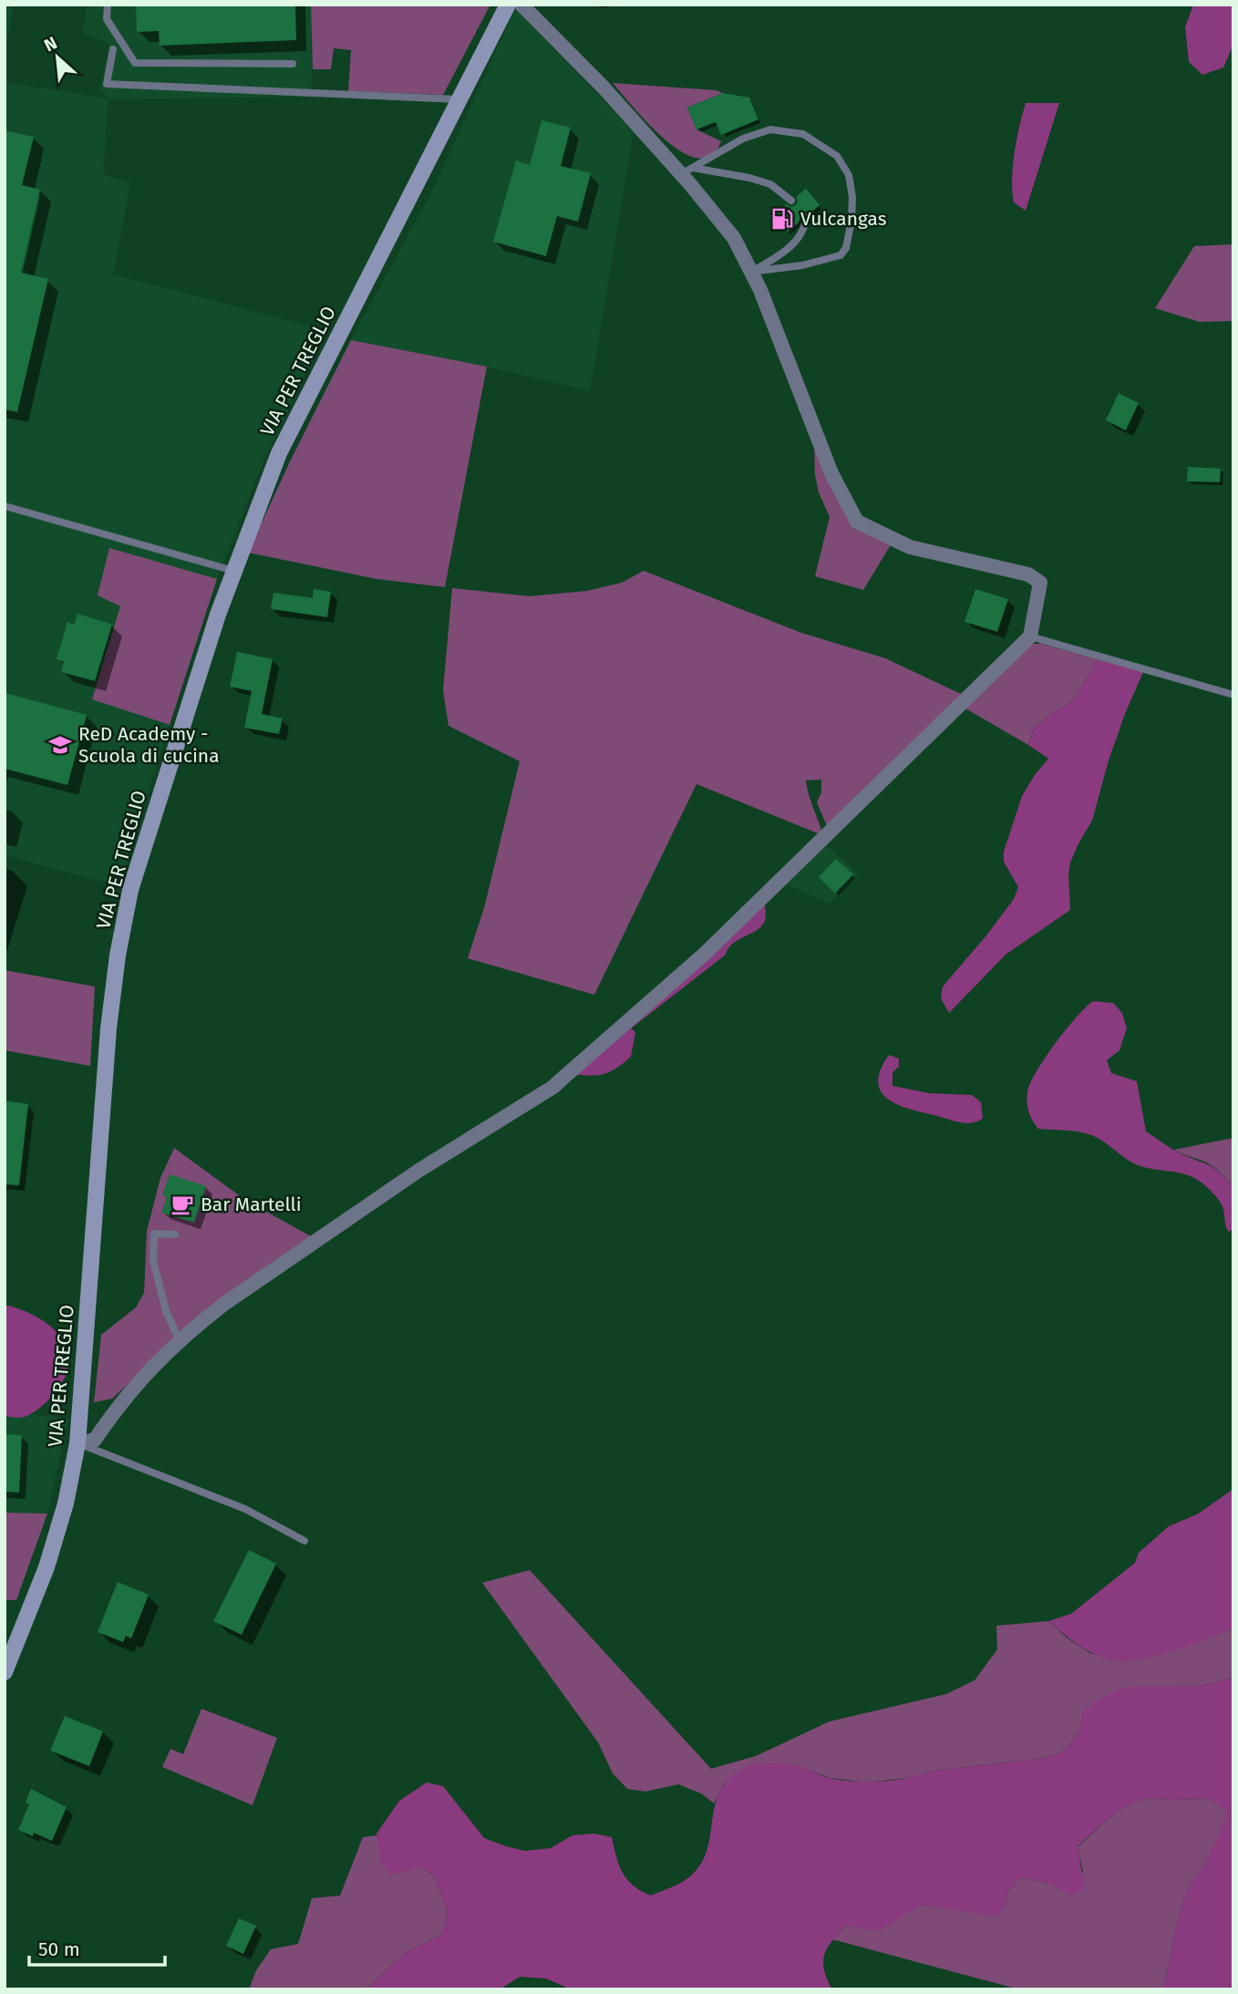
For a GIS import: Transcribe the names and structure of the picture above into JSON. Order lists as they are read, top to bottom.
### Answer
{
  "streets": {
    "main road": ["VIA PER TREGLIO"]
  },
  "places": {
    "fuel station": ["Vulcangas"],
    "school or university": ["ReD Academy - Scuola di cucina"],
    "cafe": ["Bar Martelli"]
  },
  "scale_bar": "50 m",
  "north": "top left"
}
